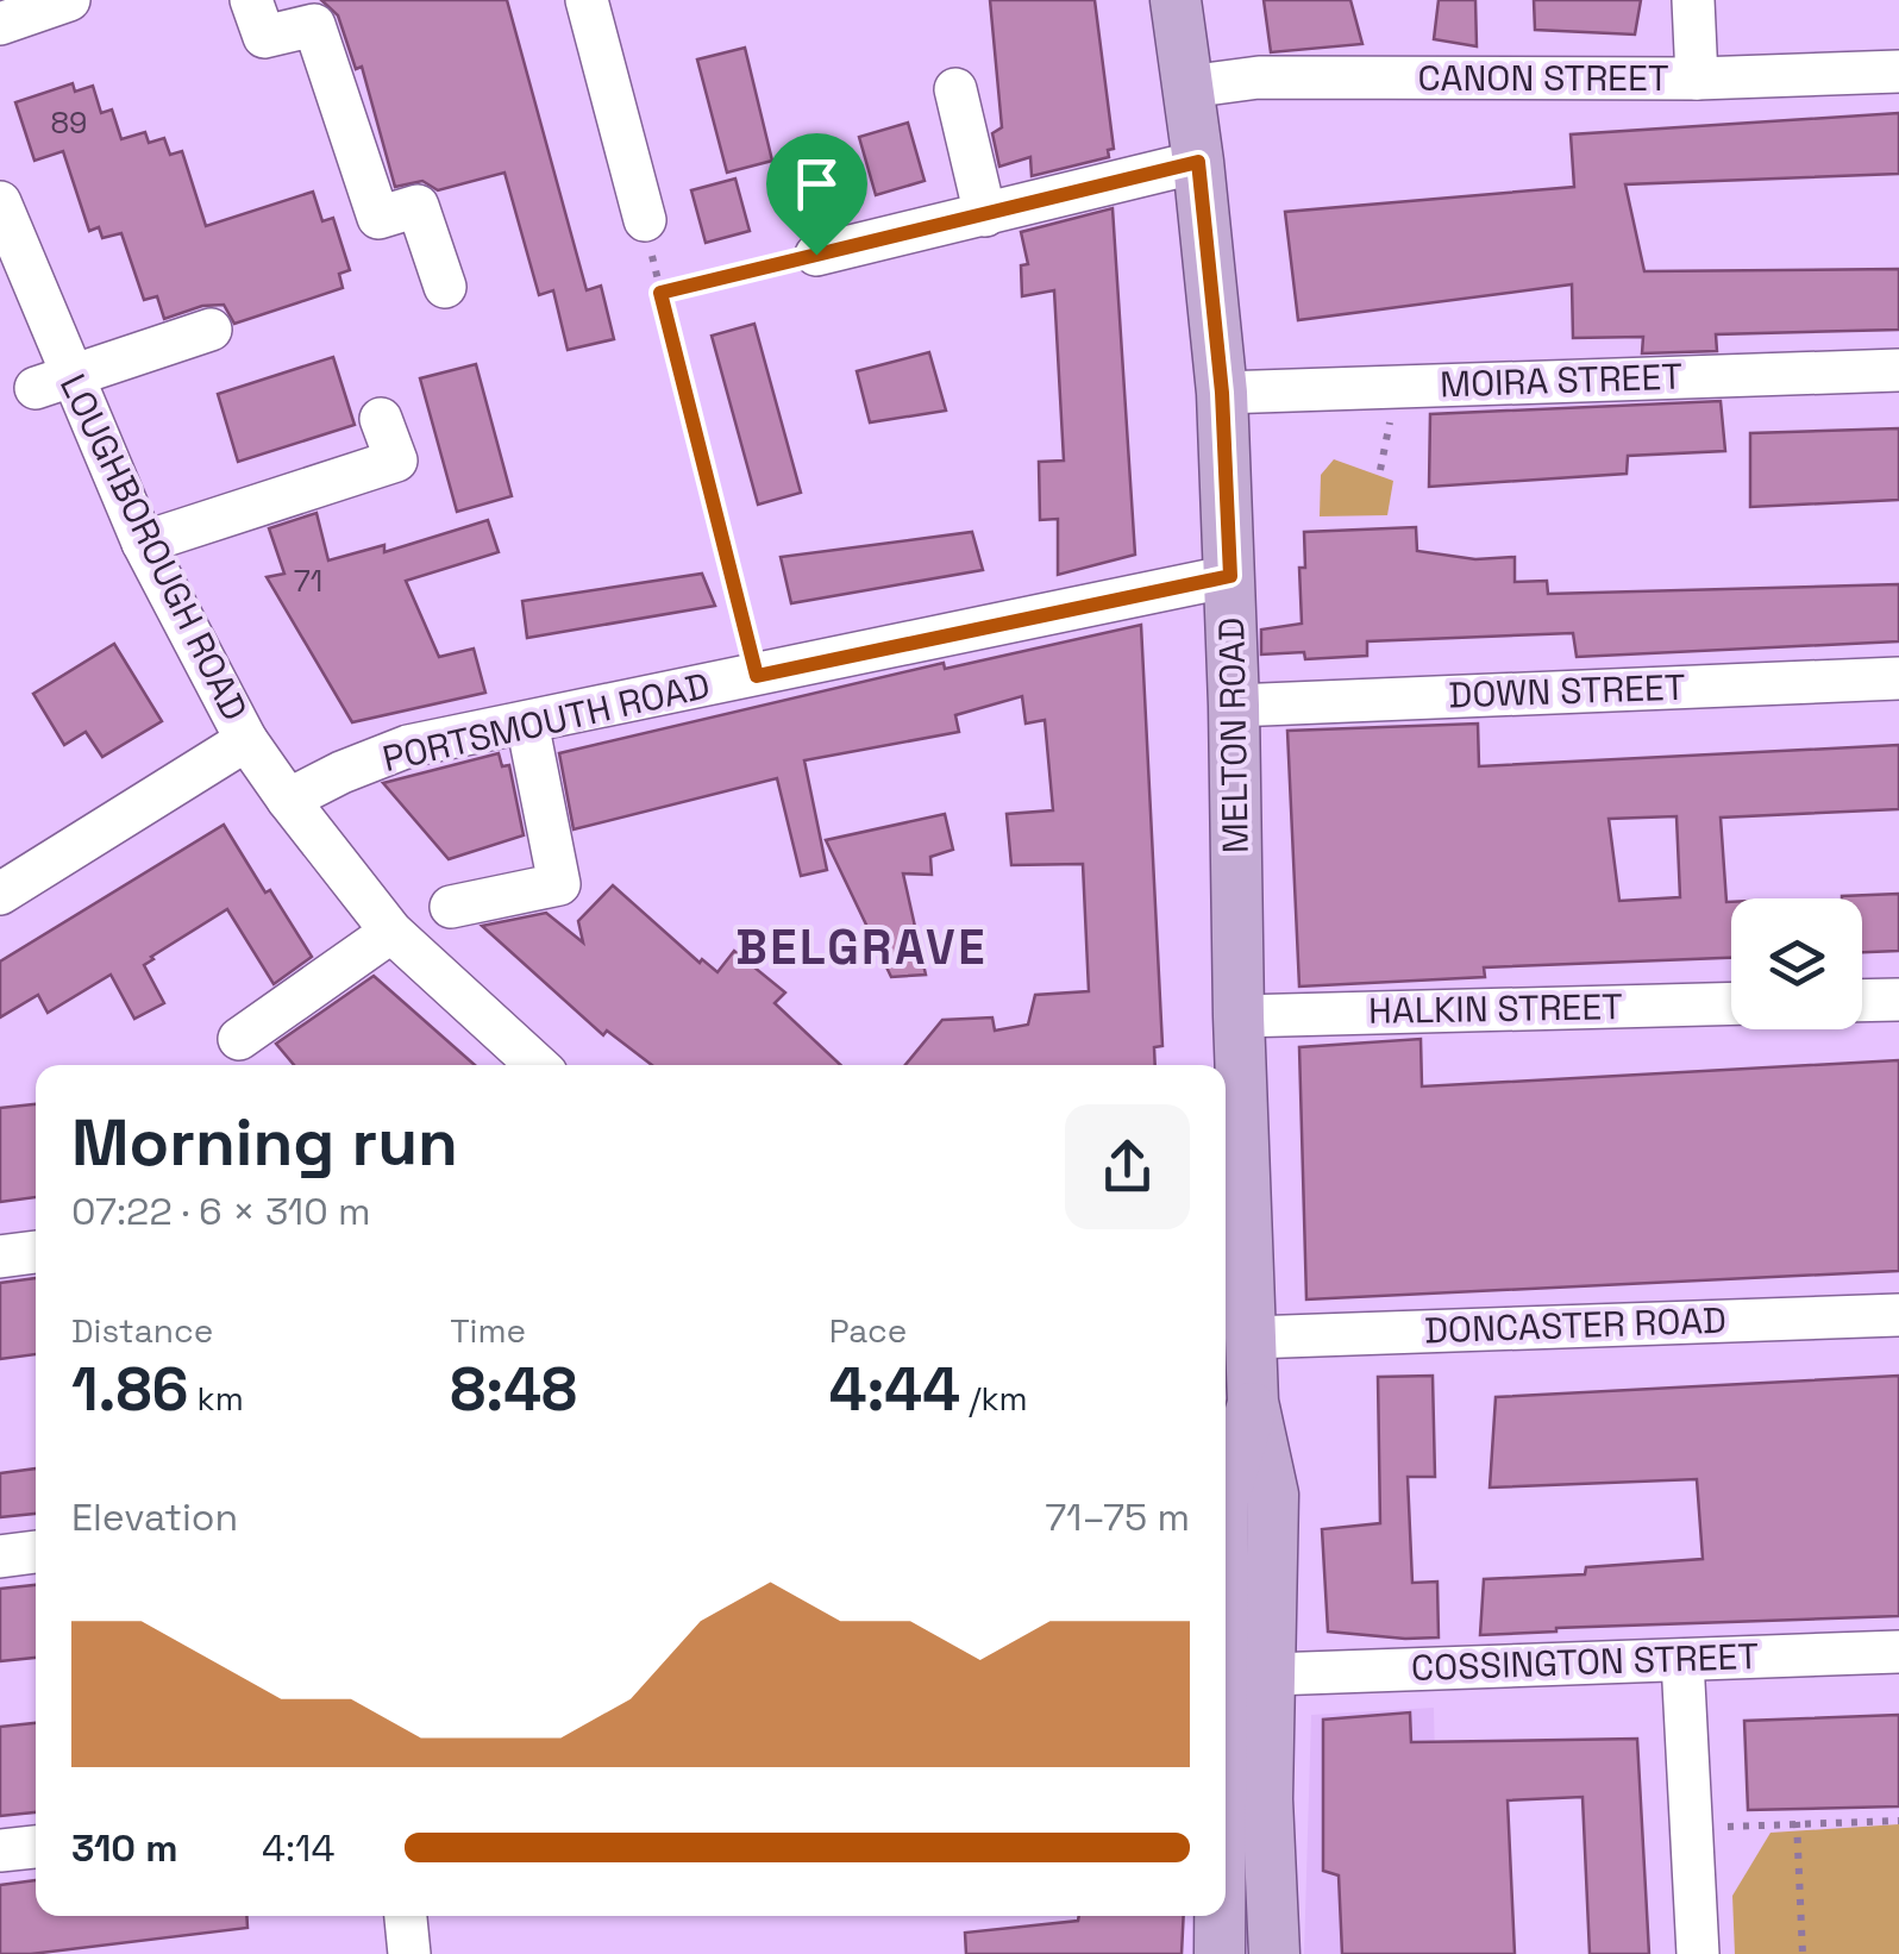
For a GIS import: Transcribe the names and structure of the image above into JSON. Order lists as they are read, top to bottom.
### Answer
{
  "streets": {
    "main road": ["MELTON ROAD"],
    "street": [
      "CANON STREET",
      "MOIRA STREET",
      "LOUGHBOROUGH ROAD",
      "DOWN STREET",
      "PORTSMOUTH ROAD",
      "HALKIN STREET",
      "DONCASTER ROAD",
      "COSSINGTON STREET"
    ]
  },
  "crossings": [
    ["CANON STREET", "MELTON ROAD"],
    ["MOIRA STREET", "MELTON ROAD"],
    ["LOUGHBOROUGH ROAD", "PORTSMOUTH ROAD"],
    ["DOWN STREET", "MELTON ROAD"],
    ["PORTSMOUTH ROAD", "MELTON ROAD"],
    ["MELTON ROAD", "HALKIN STREET"],
    ["MELTON ROAD", "DONCASTER ROAD"],
    ["MELTON ROAD", "COSSINGTON STREET"]
  ],
  "districts": ["BELGRAVE"],
  "house_numbers": ["89", "71"],
  "page": {
    "heading": ["Morning run", "07:22 · 6 × 310 m"],
    "stats": [
      ["Distance", "1.86 km"],
      ["Time", "8:48"],
      ["Pace", "4:44 /km"]
    ],
    "chart": ["Elevation", "71–75 m"],
    "list": [
      {
        "name": "310 m",
        "note": "4:14"
      }
    ]
  }
}
